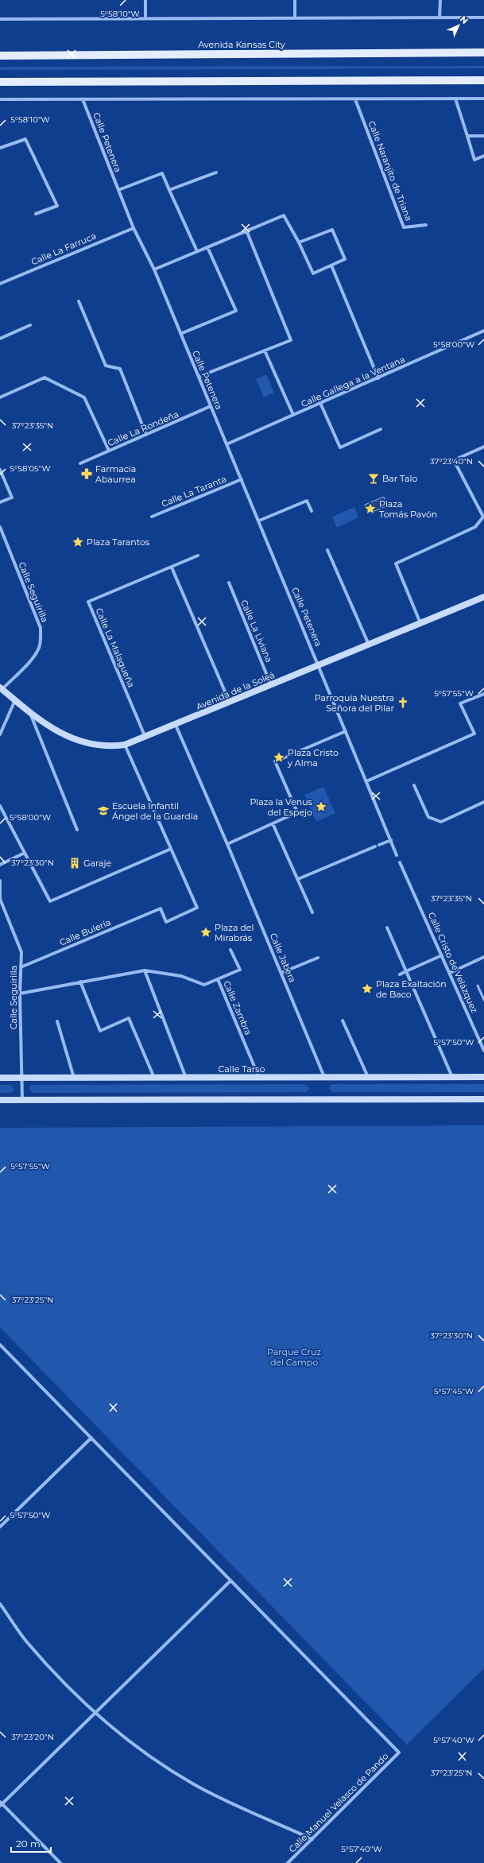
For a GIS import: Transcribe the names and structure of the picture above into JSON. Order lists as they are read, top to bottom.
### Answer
{
  "streets": {
    "main road": ["Avenida Kansas City"],
    "street": [
      "Calle Petenera",
      "Calle Naranjito de Triana",
      "Calle La Farruca",
      "Calle Gallega a la Ventana",
      "Calle La Rondeña",
      "Calle La Taranta",
      "Calle Seguirilla",
      "Calle La Liviana",
      "Calle La Malagueña",
      "Avenida de la Soleá",
      "Calle Bulería",
      "Calle Jabera",
      "Calle Cristo de Velázquez",
      "Calle Zambra",
      "Calle Tarso",
      "Calle Manuel Velasco de Pando"
    ]
  },
  "crossings": [
    ["Calle Petenera", "Calle La Farruca"],
    ["Calle Petenera", "Calle Gallega a la Ventana"],
    ["Calle Petenera", "Calle La Rondeña"],
    ["Calle Petenera", "Calle La Taranta"],
    ["Calle Petenera", "Avenida de la Soleá"],
    ["Calle Seguirilla", "Avenida de la Soleá"],
    ["Calle Seguirilla", "Calle Bulería"],
    ["Calle Seguirilla", "Calle Zambra"],
    ["Calle Seguirilla", "Calle Tarso"],
    ["Calle La Liviana", "Avenida de la Soleá"],
    ["Calle La Malagueña", "Avenida de la Soleá"],
    ["Avenida de la Soleá", "Calle Jabera"],
    ["Calle Jabera", "Calle Tarso"],
    ["Calle Zambra", "Calle Tarso"]
  ],
  "parks": ["Parque Cruz del Campo"],
  "places": {
    "pharmacy": ["Farmacia Abaurrea"],
    "bar": ["Bar Talo"],
    "place": [
      "Plaza Tomás Pavón",
      "Plaza Tarantos",
      "Plaza Cristo y Alma",
      "Plaza la Venus del Espejo",
      "Plaza del Mirabrás",
      "Plaza Exaltación de Baco"
    ],
    "church": ["Parroquia Nuestra Señora del Pilar"],
    "school or university": ["Escuela Infantil Ángel de la Guardia"],
    "building": ["Garaje"]
  },
  "scale_bar": "20 m",
  "north": "top right",
  "coordinates": [
    "5°58'10\"W",
    "5°58'00\"W",
    "37°23'35\"N",
    "37°23'40\"N",
    "5°58'05\"W",
    "5°57'55\"W",
    "37°23'30\"N",
    "5°57'50\"W",
    "37°23'25\"N",
    "5°57'45\"W",
    "37°23'20\"N",
    "5°57'40\"W"
  ]
}
